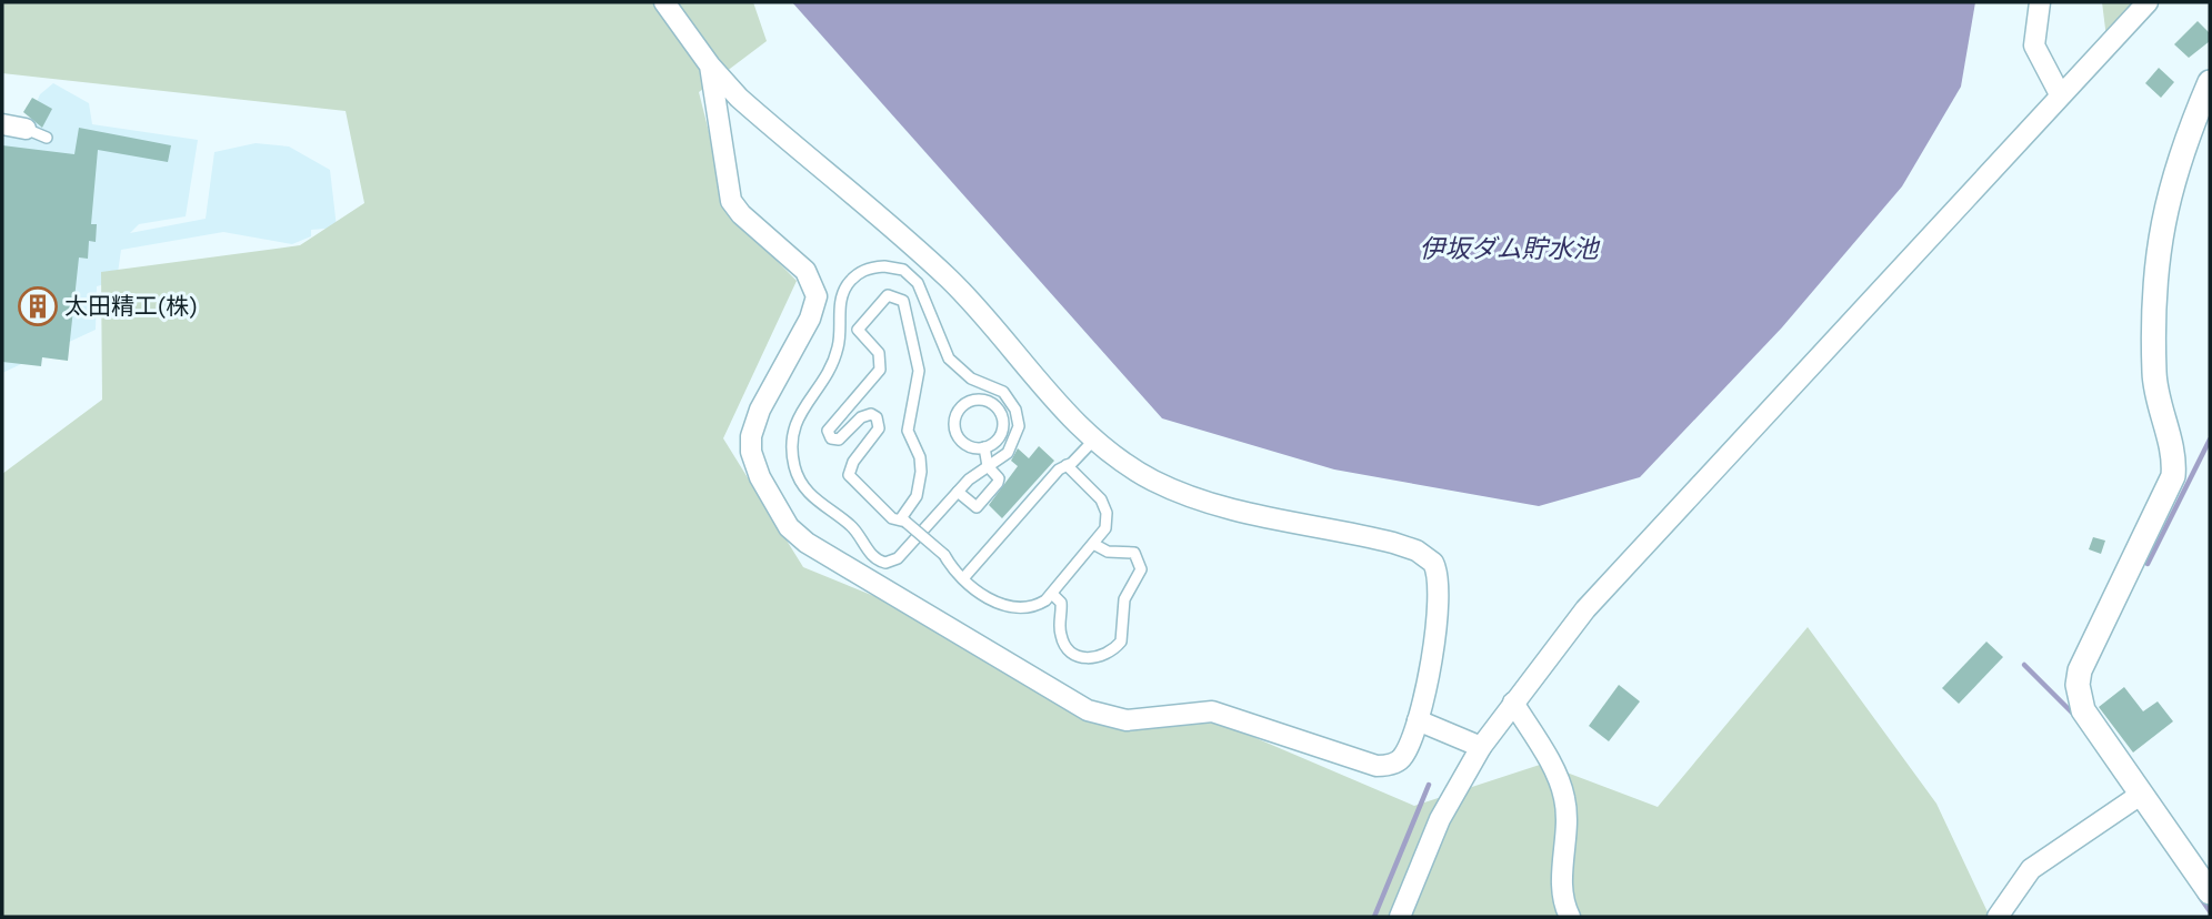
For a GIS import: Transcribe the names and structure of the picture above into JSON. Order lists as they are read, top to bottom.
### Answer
{
  "water": ["伊坂ダム貯水池"],
  "places": {
    "building": ["太田精工(株)"]
  }
}
